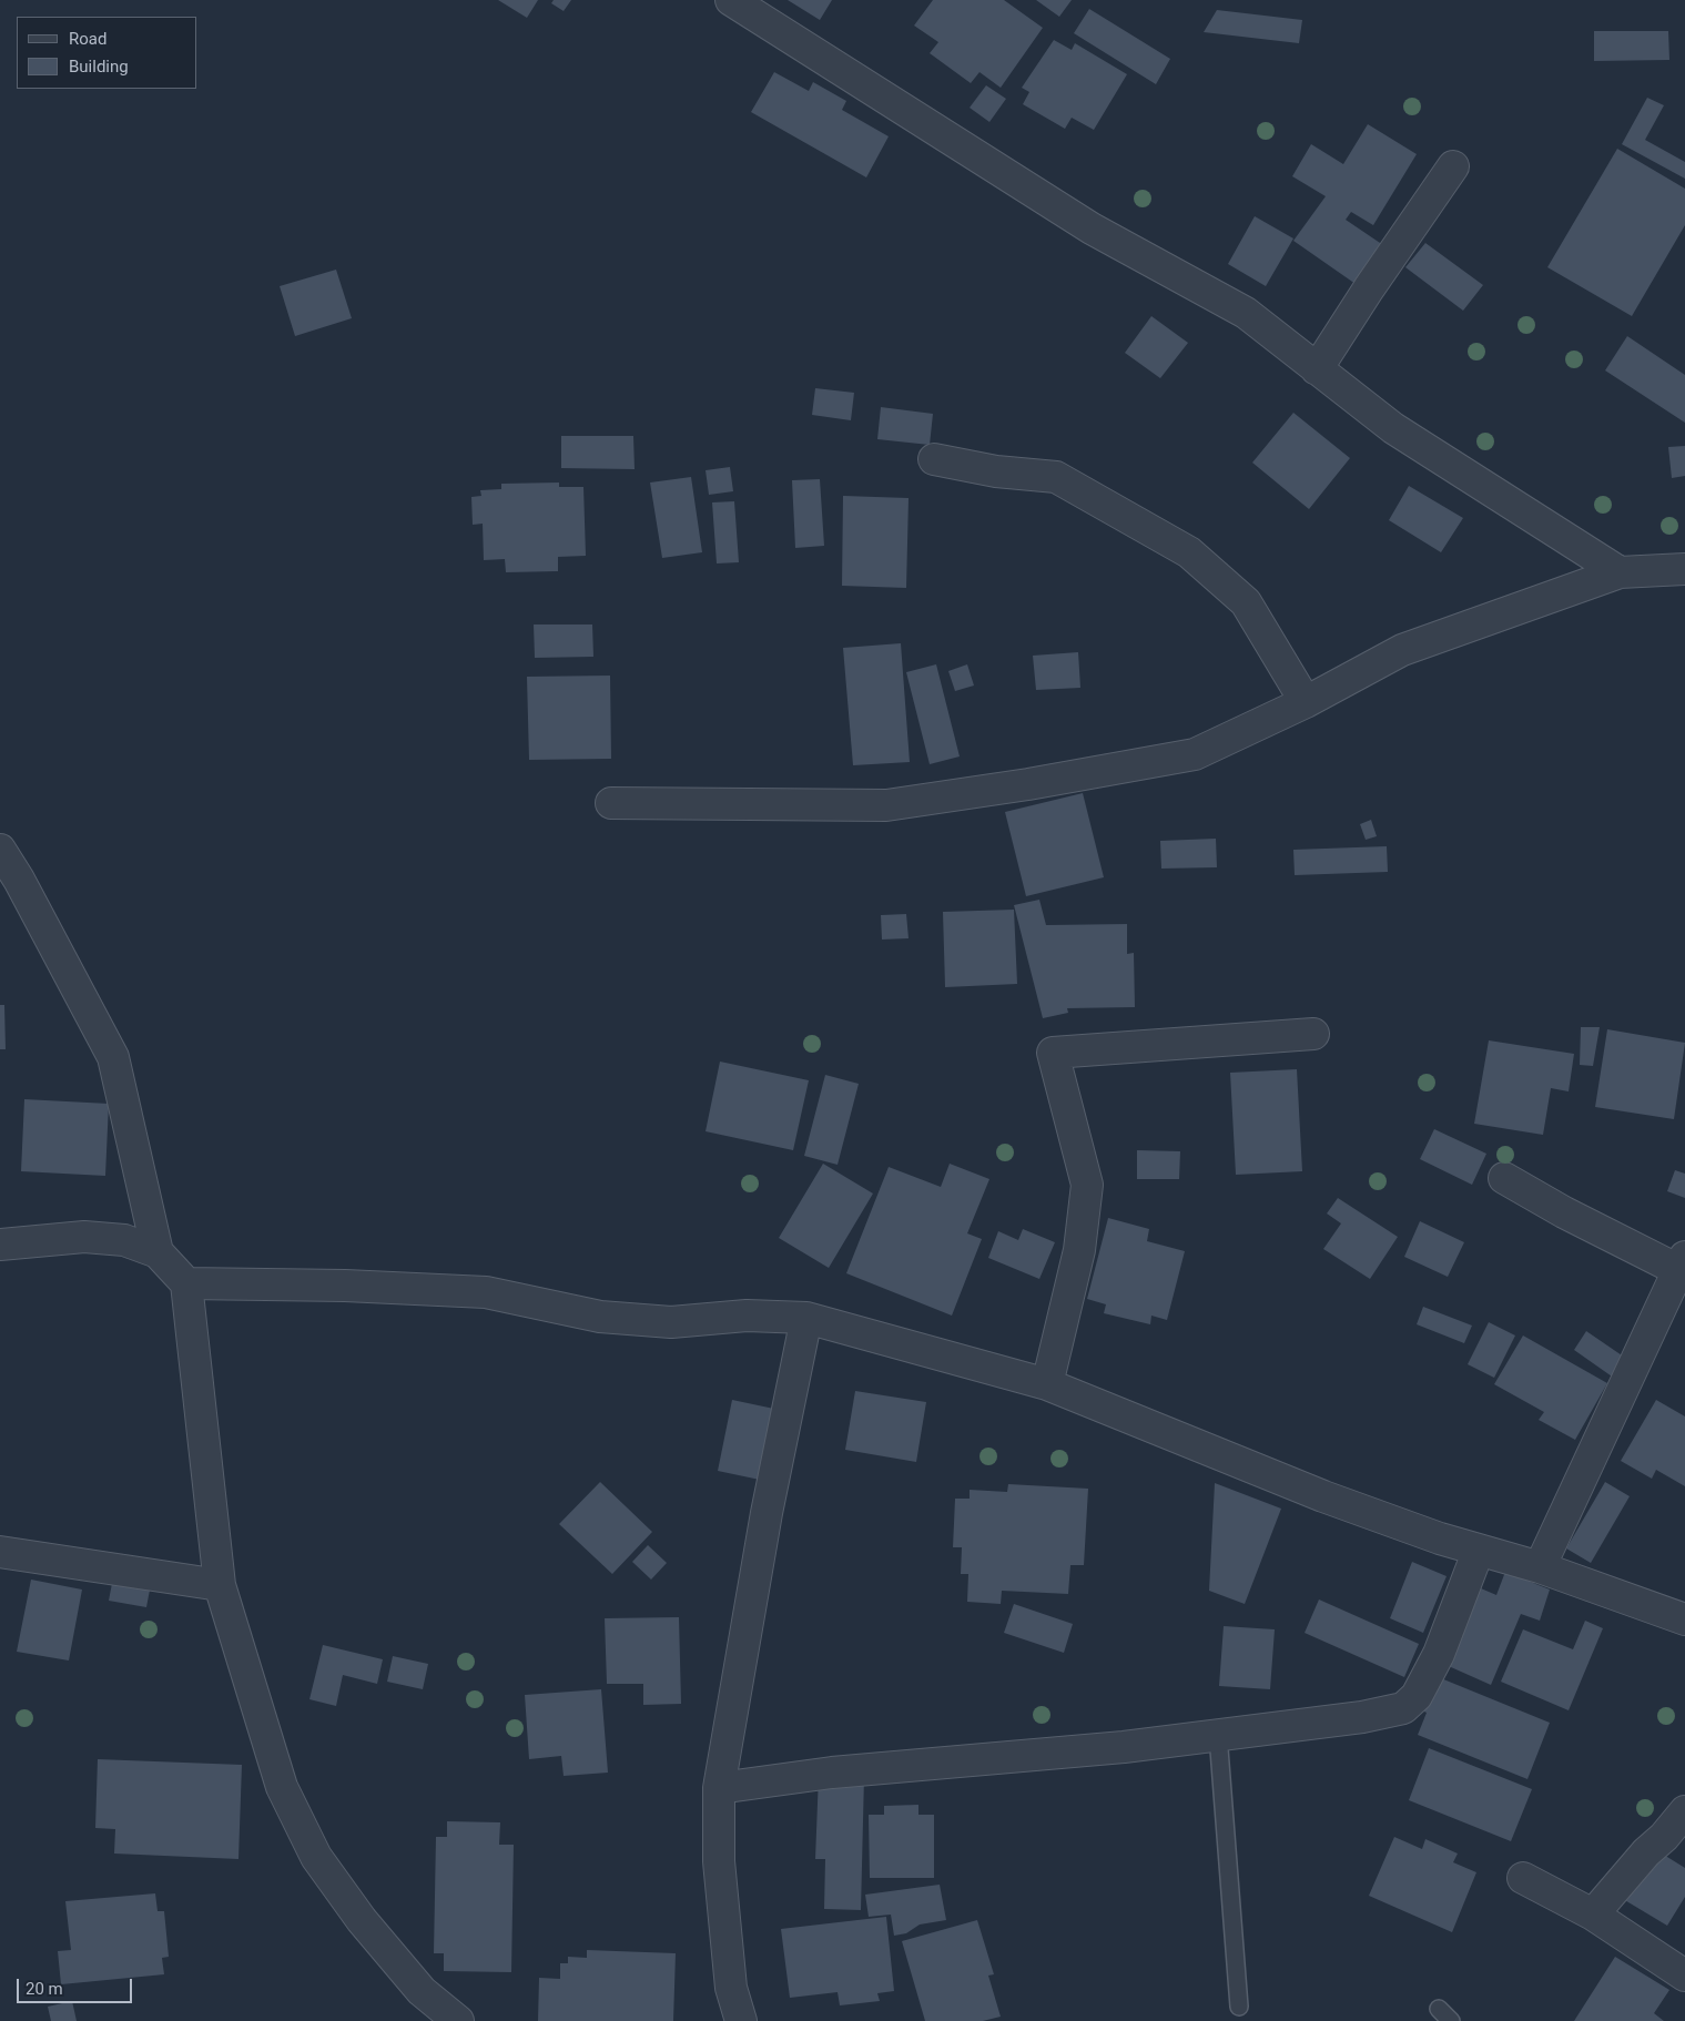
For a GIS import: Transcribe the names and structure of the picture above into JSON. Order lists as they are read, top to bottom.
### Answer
{
  "legend": ["Road", "Building"],
  "scale_bar": "20 m"
}
